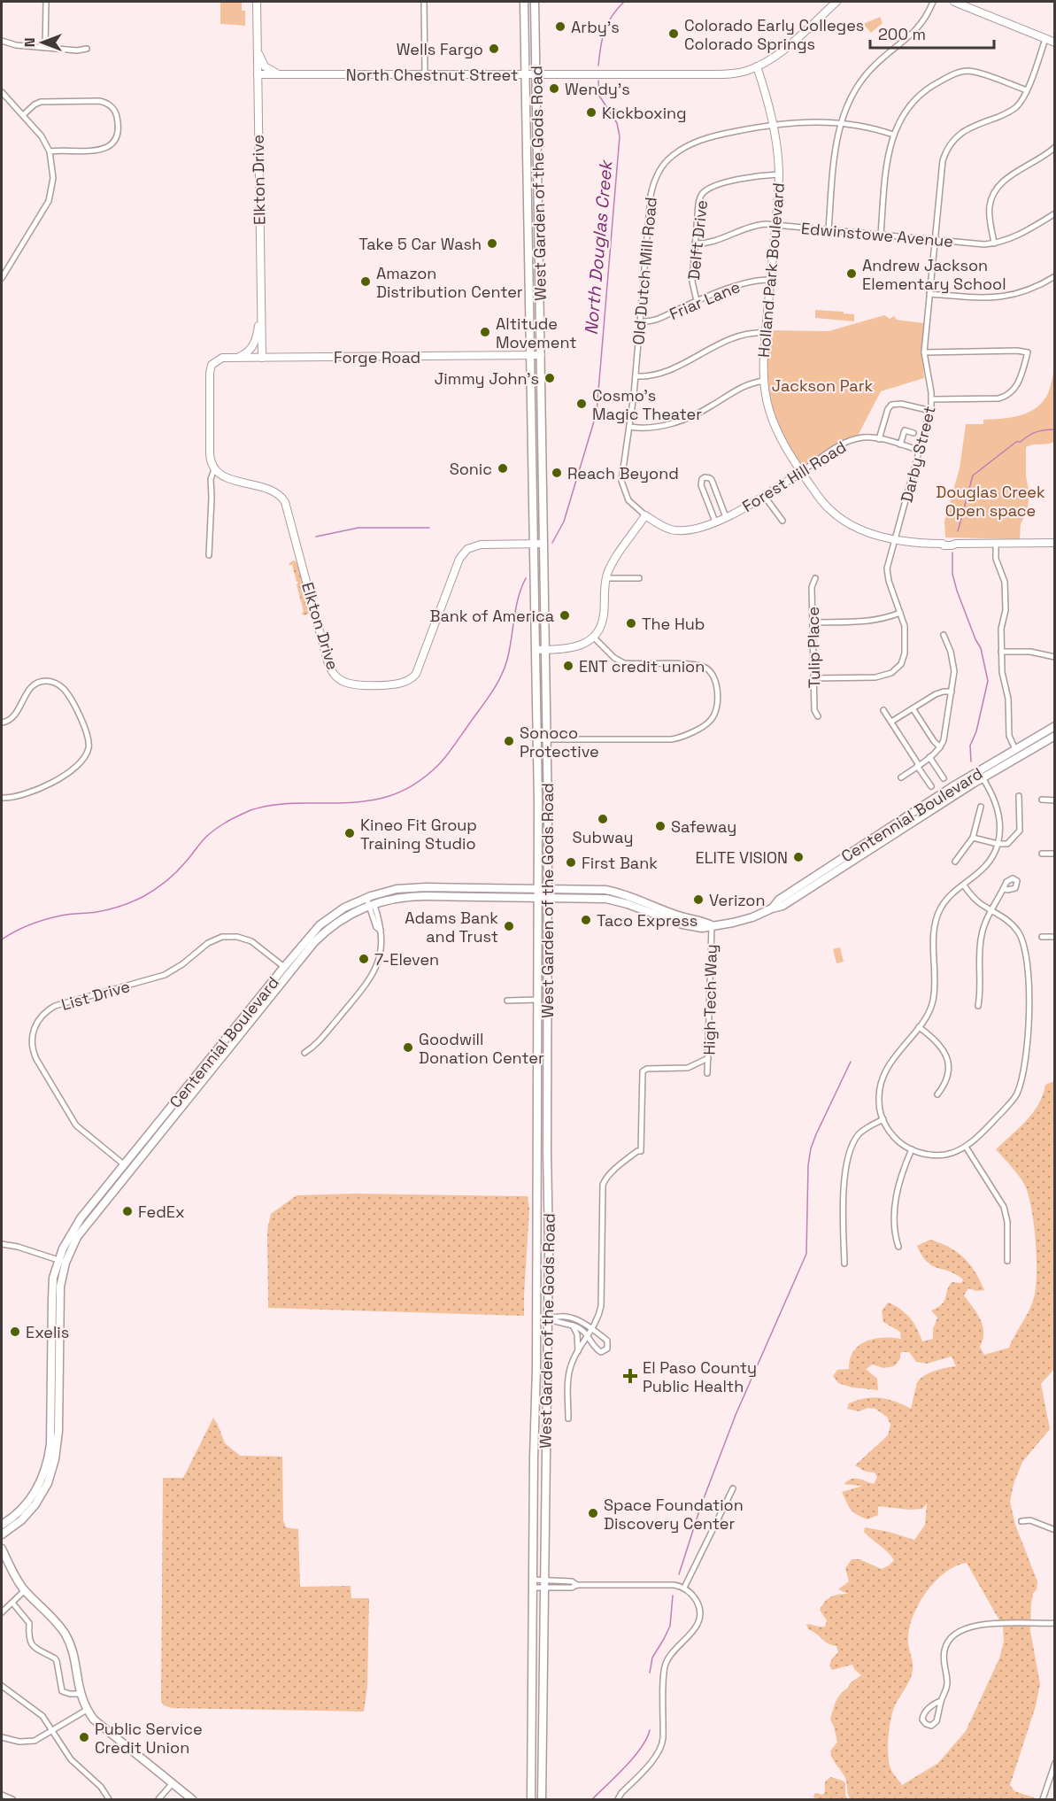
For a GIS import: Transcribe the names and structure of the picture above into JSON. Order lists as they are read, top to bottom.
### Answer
{
  "streets": {
    "main road": ["West Garden of the Gods Road", "Centennial Boulevard"],
    "street": [
      "North Chestnut Street",
      "Elkton Drive",
      "Edwinstowe Avenue",
      "Delft Drive",
      "Holland Park Boulevard",
      "Old Dutch Mill Road",
      "Friar Lane",
      "Forge Road",
      "Darby Street",
      "Forest Hill Road",
      "Tulip Place",
      "List Drive",
      "High Tech Way"
    ]
  },
  "crossings": [
    ["North Chestnut Street", "Elkton Drive"],
    ["North Chestnut Street", "West Garden of the Gods Road"],
    ["North Chestnut Street", "Holland Park Boulevard"],
    ["Elkton Drive", "West Garden of the Gods Road"],
    ["Elkton Drive", "Forge Road"],
    ["West Garden of the Gods Road", "Forge Road"],
    ["West Garden of the Gods Road", "Centennial Boulevard"],
    ["Edwinstowe Avenue", "Delft Drive"],
    ["Edwinstowe Avenue", "Holland Park Boulevard"],
    ["Edwinstowe Avenue", "Darby Street"],
    ["Delft Drive", "Holland Park Boulevard"],
    ["Delft Drive", "Friar Lane"],
    ["Holland Park Boulevard", "Old Dutch Mill Road"],
    ["Holland Park Boulevard", "Friar Lane"],
    ["Holland Park Boulevard", "Darby Street"],
    ["Holland Park Boulevard", "Forest Hill Road"],
    ["Old Dutch Mill Road", "Friar Lane"],
    ["Old Dutch Mill Road", "Forest Hill Road"],
    ["Darby Street", "Forest Hill Road"],
    ["Darby Street", "Tulip Place"],
    ["Centennial Boulevard", "List Drive"],
    ["Centennial Boulevard", "High Tech Way"]
  ],
  "water": ["North Douglas Creek"],
  "parks": ["Jackson Park", "Douglas Creek Open space"],
  "places": {
    "other": [
      "Arby's",
      "Colorado Early Colleges Colorado Springs",
      "Wells Fargo",
      "Wendy's",
      "Kickboxing",
      "Take 5 Car Wash",
      "Andrew Jackson Elementary School",
      "Amazon Distribution Center",
      "Altitude Movement",
      "Jimmy John's",
      "Cosmo's Magic Theater",
      "Sonic",
      "Reach Beyond",
      "Bank of America",
      "The Hub",
      "ENT credit union",
      "Sonoco Protective",
      "Subway",
      "Safeway",
      "Kineo Fit Group Training Studio",
      "ELITE VISION",
      "First Bank",
      "Verizon",
      "Taco Express",
      "Adams Bank and Trust",
      "7-Eleven",
      "Goodwill Donation Center",
      "FedEx",
      "Exelis",
      "Space Foundation Discovery Center",
      "Public Service Credit Union"
    ],
    "health": ["El Paso County Public Health"]
  },
  "scale_bar": "200 m",
  "north": "left"
}
